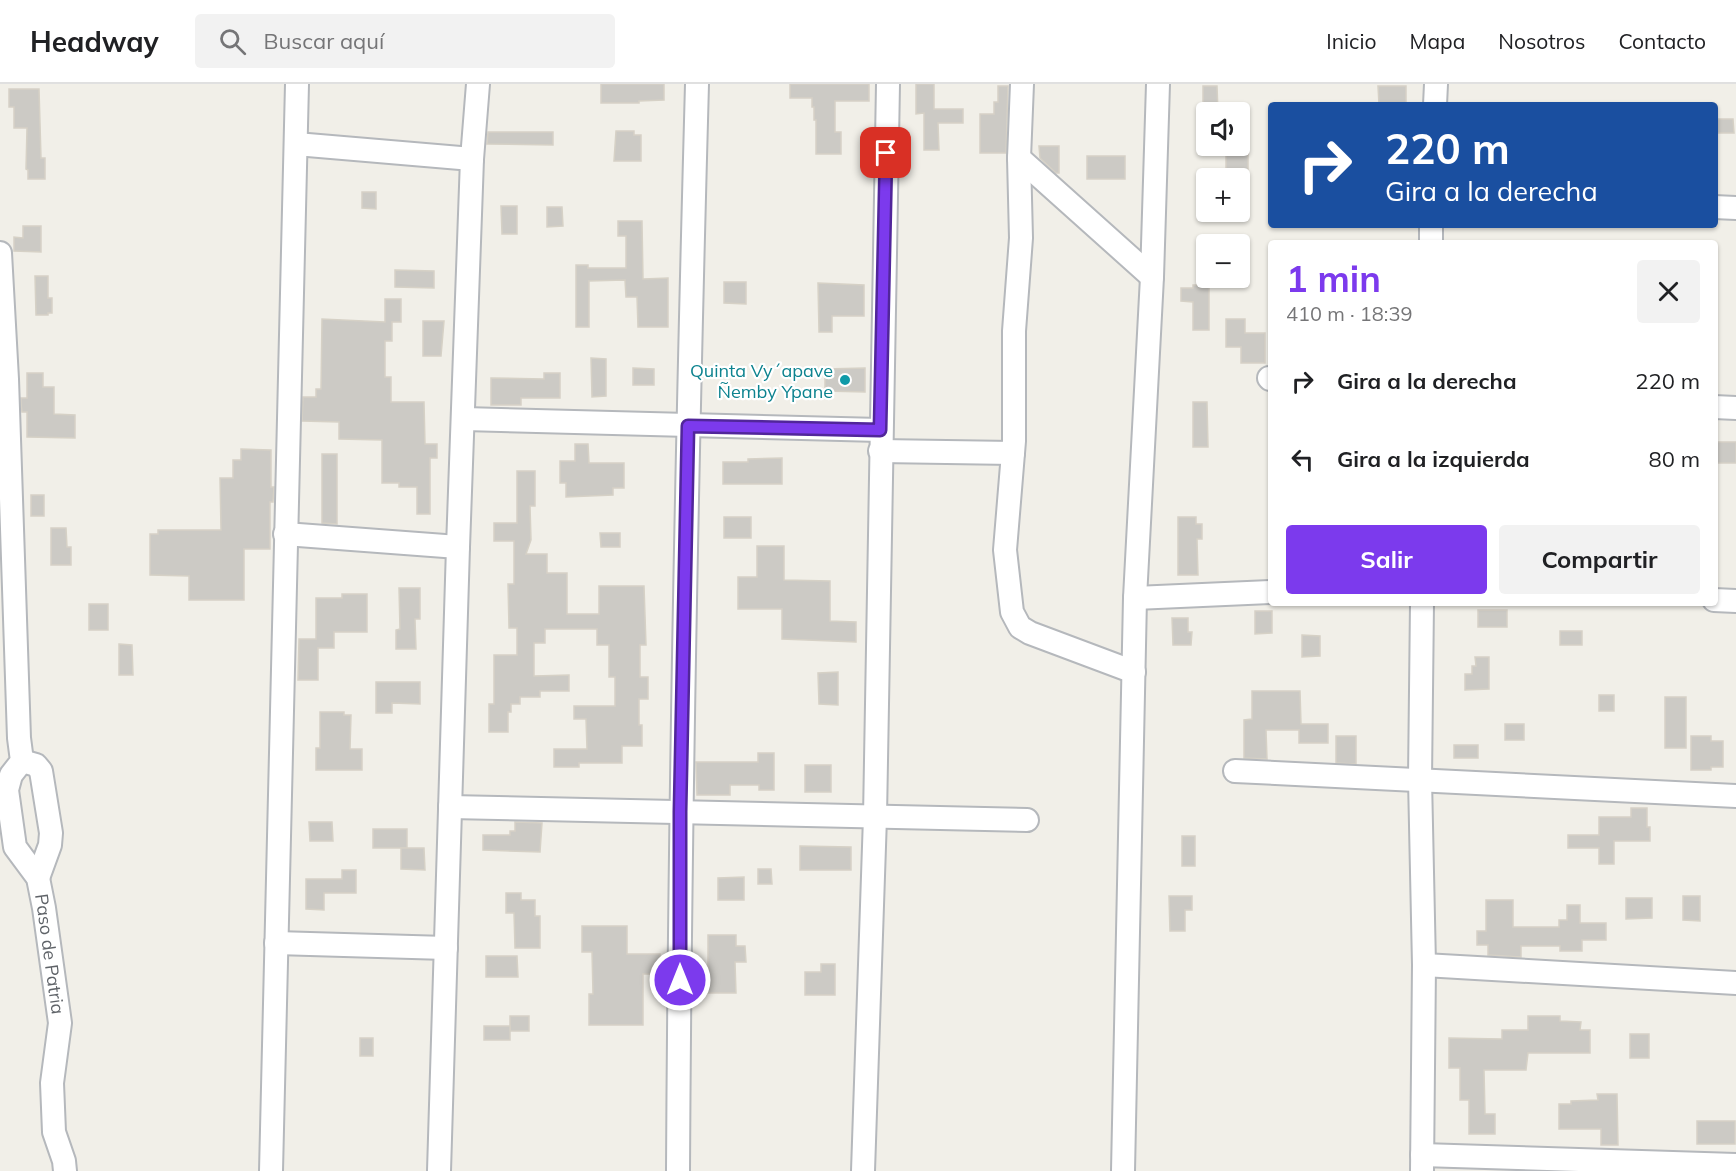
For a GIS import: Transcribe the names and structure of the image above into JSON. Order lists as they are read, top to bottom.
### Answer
{
  "streets": {
    "street": ["Paso de Patria"]
  },
  "places": ["Quinta Vy´apave Ñemby Ypane"],
  "page": {
    "header": "Headway",
    "search": "Buscar aquí",
    "nav": [
      "Inicio",
      "Mapa",
      "Nosotros",
      "Contacto"
    ],
    "map_buttons": ["+", "−"],
    "turn": ["220 m", "Gira a la derecha"],
    "heading": ["1 min", "410 m · 18:39"],
    "list": [
      {
        "name": "Gira a la derecha",
        "value": "220 m"
      },
      {
        "name": "Gira a la izquierda",
        "value": "80 m"
      }
    ],
    "buttons": ["Salir", "Compartir"]
  }
}
